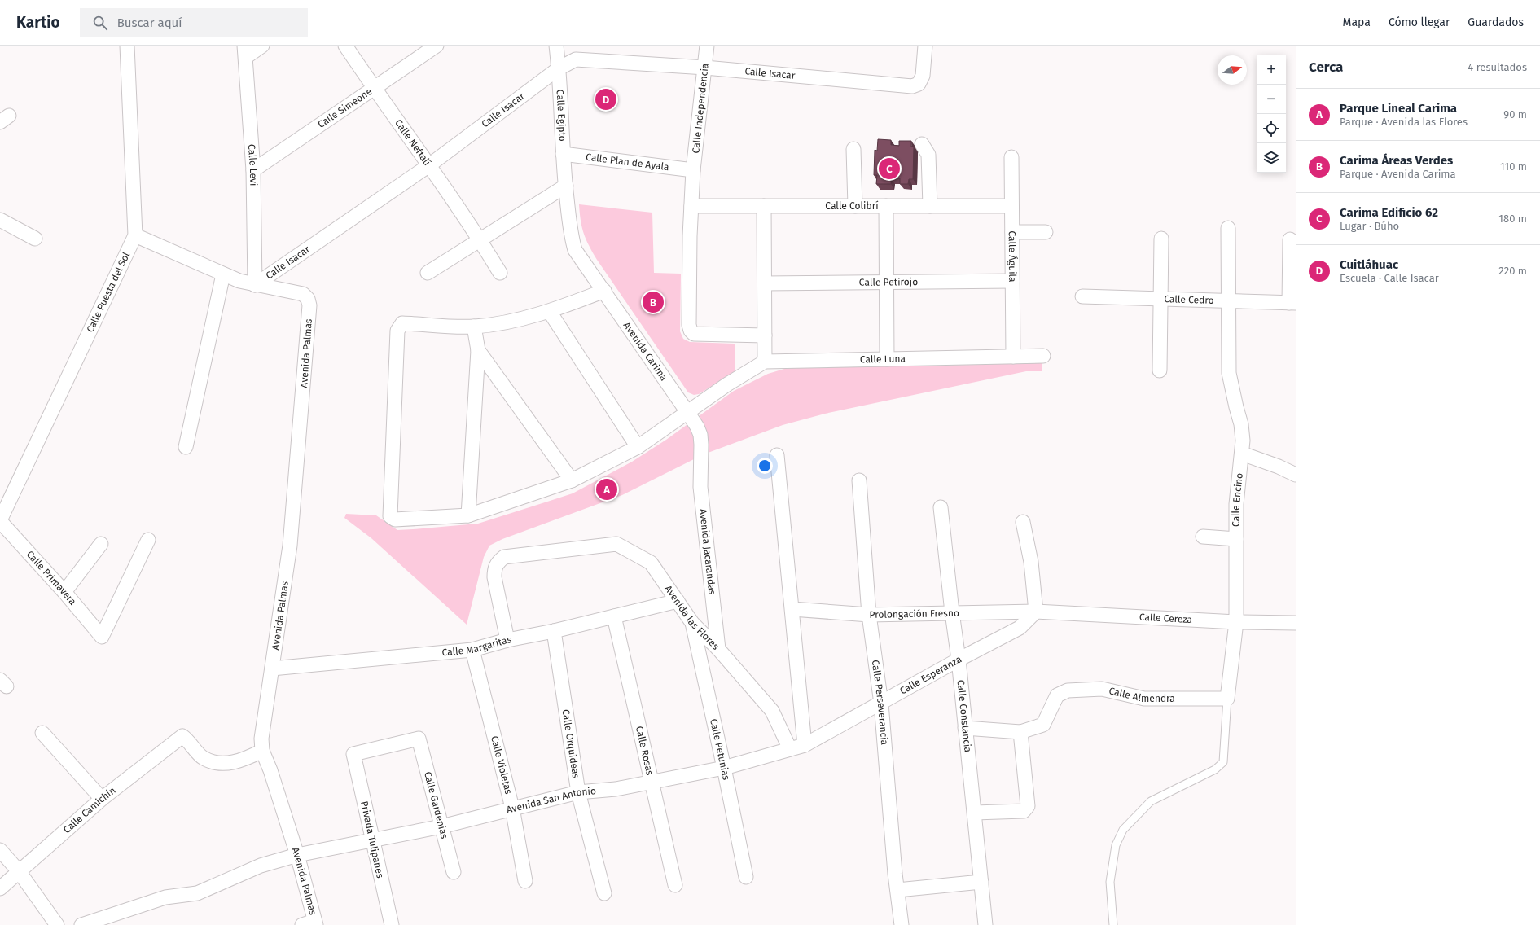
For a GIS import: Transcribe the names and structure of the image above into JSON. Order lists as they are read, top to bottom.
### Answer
{
  "streets": {
    "street": [
      "Calle Isacar",
      "Calle Simeone",
      "Calle Independencia",
      "Calle Egipto",
      "Calle Neftalí",
      "Calle Plan de Ayala",
      "Calle Levi",
      "Calle Colibrí",
      "Calle Águila",
      "Calle Petirojo",
      "Calle Puesta del Sol",
      "Calle Cedro",
      "Avenida Carima",
      "Avenida Palmas",
      "Calle Luna",
      "Calle Encino",
      "Avenida Jacarandas",
      "Calle Primavera",
      "Prolongación Fresno",
      "Avenida las Flores",
      "Calle Cereza",
      "Calle Margaritas",
      "Calle Esperanza",
      "Calle Almendra",
      "Calle Perseverancia",
      "Calle Constancia",
      "Calle Orquídeas",
      "Calle Petunias",
      "Calle Rosas",
      "Calle Violetas",
      "Avenida San Antonio",
      "Calle Gardenias",
      "Calle Camichín",
      "Privada Tulipanes"
    ]
  },
  "crossings": [
    ["Calle Isacar", "Calle Independencia"],
    ["Calle Isacar", "Calle Egipto"],
    ["Calle Isacar", "Calle Neftalí"],
    ["Calle Isacar", "Calle Levi"],
    ["Calle Isacar", "Calle Puesta del Sol"],
    ["Calle Isacar", "Avenida Palmas"],
    ["Calle Simeone", "Calle Neftalí"],
    ["Calle Simeone", "Calle Levi"],
    ["Calle Independencia", "Calle Plan de Ayala"],
    ["Calle Independencia", "Calle Colibrí"],
    ["Calle Egipto", "Calle Plan de Ayala"],
    ["Calle Egipto", "Avenida Carima"],
    ["Calle Levi", "Avenida Palmas"],
    ["Calle Colibrí", "Calle Águila"],
    ["Calle Águila", "Calle Petirojo"],
    ["Calle Águila", "Calle Luna"],
    ["Calle Puesta del Sol", "Calle Primavera"],
    ["Calle Cedro", "Calle Encino"],
    ["Avenida Carima", "Avenida Jacarandas"],
    ["Avenida Palmas", "Calle Margaritas"],
    ["Avenida Palmas", "Avenida San Antonio"],
    ["Avenida Palmas", "Calle Camichín"],
    ["Calle Encino", "Calle Cereza"],
    ["Calle Encino", "Calle Almendra"],
    ["Avenida Jacarandas", "Avenida las Flores"],
    ["Prolongación Fresno", "Calle Cereza"],
    ["Prolongación Fresno", "Calle Esperanza"],
    ["Prolongación Fresno", "Calle Perseverancia"],
    ["Prolongación Fresno", "Calle Constancia"],
    ["Avenida las Flores", "Calle Margaritas"],
    ["Avenida las Flores", "Calle Petunias"],
    ["Avenida las Flores", "Avenida San Antonio"],
    ["Calle Cereza", "Calle Esperanza"],
    ["Calle Margaritas", "Calle Orquídeas"],
    ["Calle Margaritas", "Calle Rosas"],
    ["Calle Margaritas", "Calle Violetas"],
    ["Calle Esperanza", "Calle Perseverancia"],
    ["Calle Esperanza", "Calle Constancia"],
    ["Calle Esperanza", "Avenida San Antonio"],
    ["Calle Orquídeas", "Avenida San Antonio"],
    ["Calle Petunias", "Avenida San Antonio"],
    ["Calle Rosas", "Avenida San Antonio"],
    ["Calle Violetas", "Avenida San Antonio"],
    ["Avenida San Antonio", "Calle Gardenias"],
    ["Avenida San Antonio", "Privada Tulipanes"],
    ["Calle Gardenias", "Privada Tulipanes"]
  ],
  "north": "right",
  "page": {
    "header": "Kartio",
    "search": "Buscar aquí",
    "nav": ["Mapa", "Cómo llegar", "Guardados"],
    "heading": ["Cerca", "4 resultados"],
    "map_buttons": ["+", "−"],
    "pins": [
      "D",
      "C",
      "B",
      "A"
    ],
    "list": [
      {
        "mark": "A",
        "name": "Parque Lineal Carima",
        "note": "Parque · Avenida las Flores",
        "value": "90 m"
      },
      {
        "mark": "B",
        "name": "Carima Áreas Verdes",
        "note": "Parque · Avenida Carima",
        "value": "110 m"
      },
      {
        "mark": "C",
        "name": "Carima Edificio 62",
        "note": "Lugar · Búho",
        "value": "180 m"
      },
      {
        "mark": "D",
        "name": "Cuitláhuac",
        "note": "Escuela · Calle Isacar",
        "value": "220 m"
      }
    ]
  }
}
